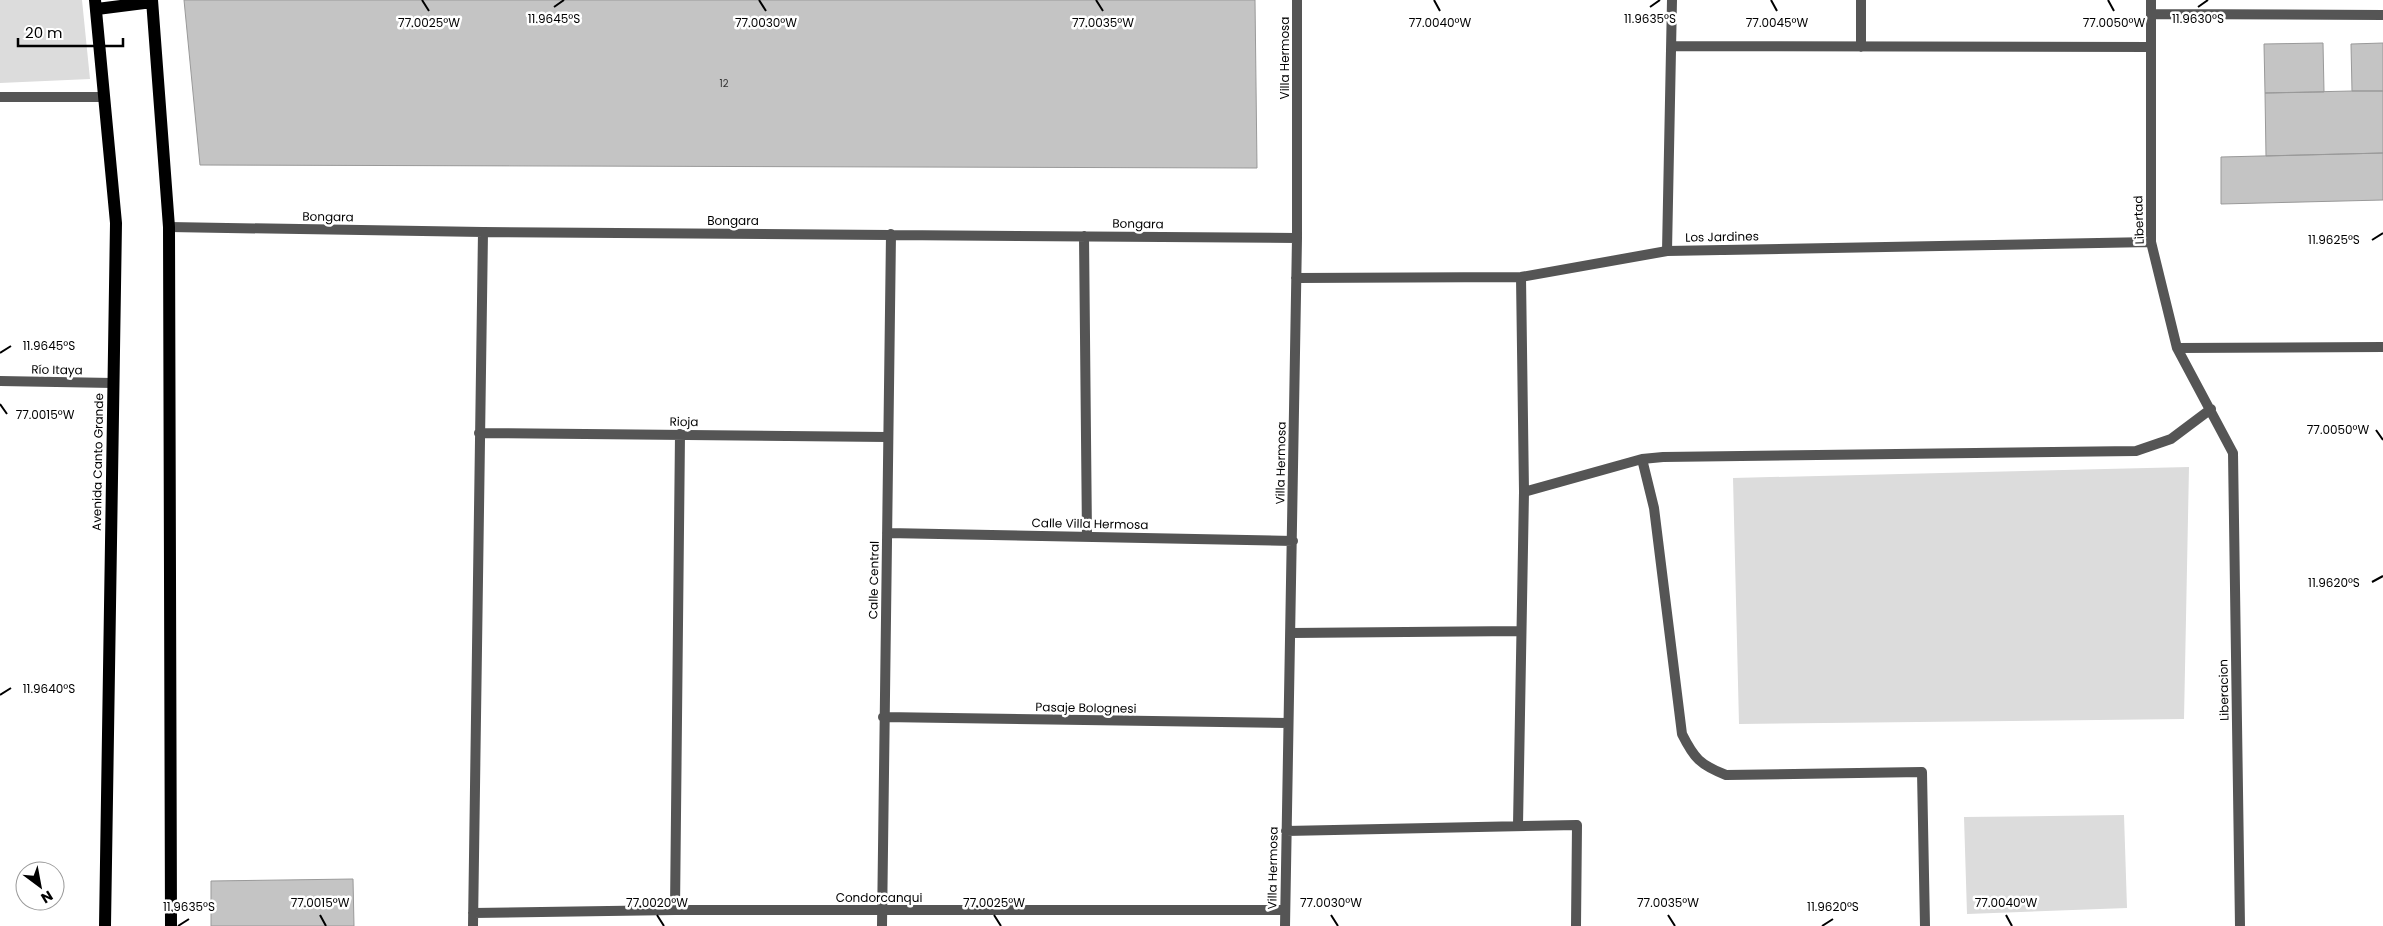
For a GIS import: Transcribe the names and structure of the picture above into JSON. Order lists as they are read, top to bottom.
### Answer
{
  "streets": {
    "main road": ["Avenida Canto Grande"],
    "street": [
      "Villa Hermosa",
      "Bongara",
      "Libertad",
      "Los Jardines",
      "Río Itaya",
      "Rioja",
      "Calle Villa Hermosa",
      "Calle Central",
      "Liberacion",
      "Pasaje Bolognesi",
      "Condorcanqui"
    ]
  },
  "crossings": [
    ["Villa Hermosa", "Bongara"],
    ["Villa Hermosa", "Los Jardines"],
    ["Villa Hermosa", "Calle Villa Hermosa"],
    ["Villa Hermosa", "Pasaje Bolognesi"],
    ["Villa Hermosa", "Condorcanqui"],
    ["Bongara", "Calle Central"],
    ["Libertad", "Los Jardines"],
    ["Libertad", "Liberacion"],
    ["Río Itaya", "Avenida Canto Grande"],
    ["Rioja", "Calle Central"],
    ["Calle Villa Hermosa", "Calle Central"],
    ["Calle Central", "Pasaje Bolognesi"],
    ["Calle Central", "Condorcanqui"]
  ],
  "house_numbers": ["12"],
  "scale_bar": "20 m",
  "north": "bottom right",
  "coordinates": [
    "11.9635°S",
    "11.9630°S",
    "11.9645°S",
    "77.0025°W",
    "77.0030°W",
    "77.0035°W",
    "77.0040°W",
    "77.0045°W",
    "77.0050°W",
    "11.9625°S",
    "77.0015°W",
    "11.9620°S",
    "11.9640°S",
    "77.0020°W"
  ]
}
